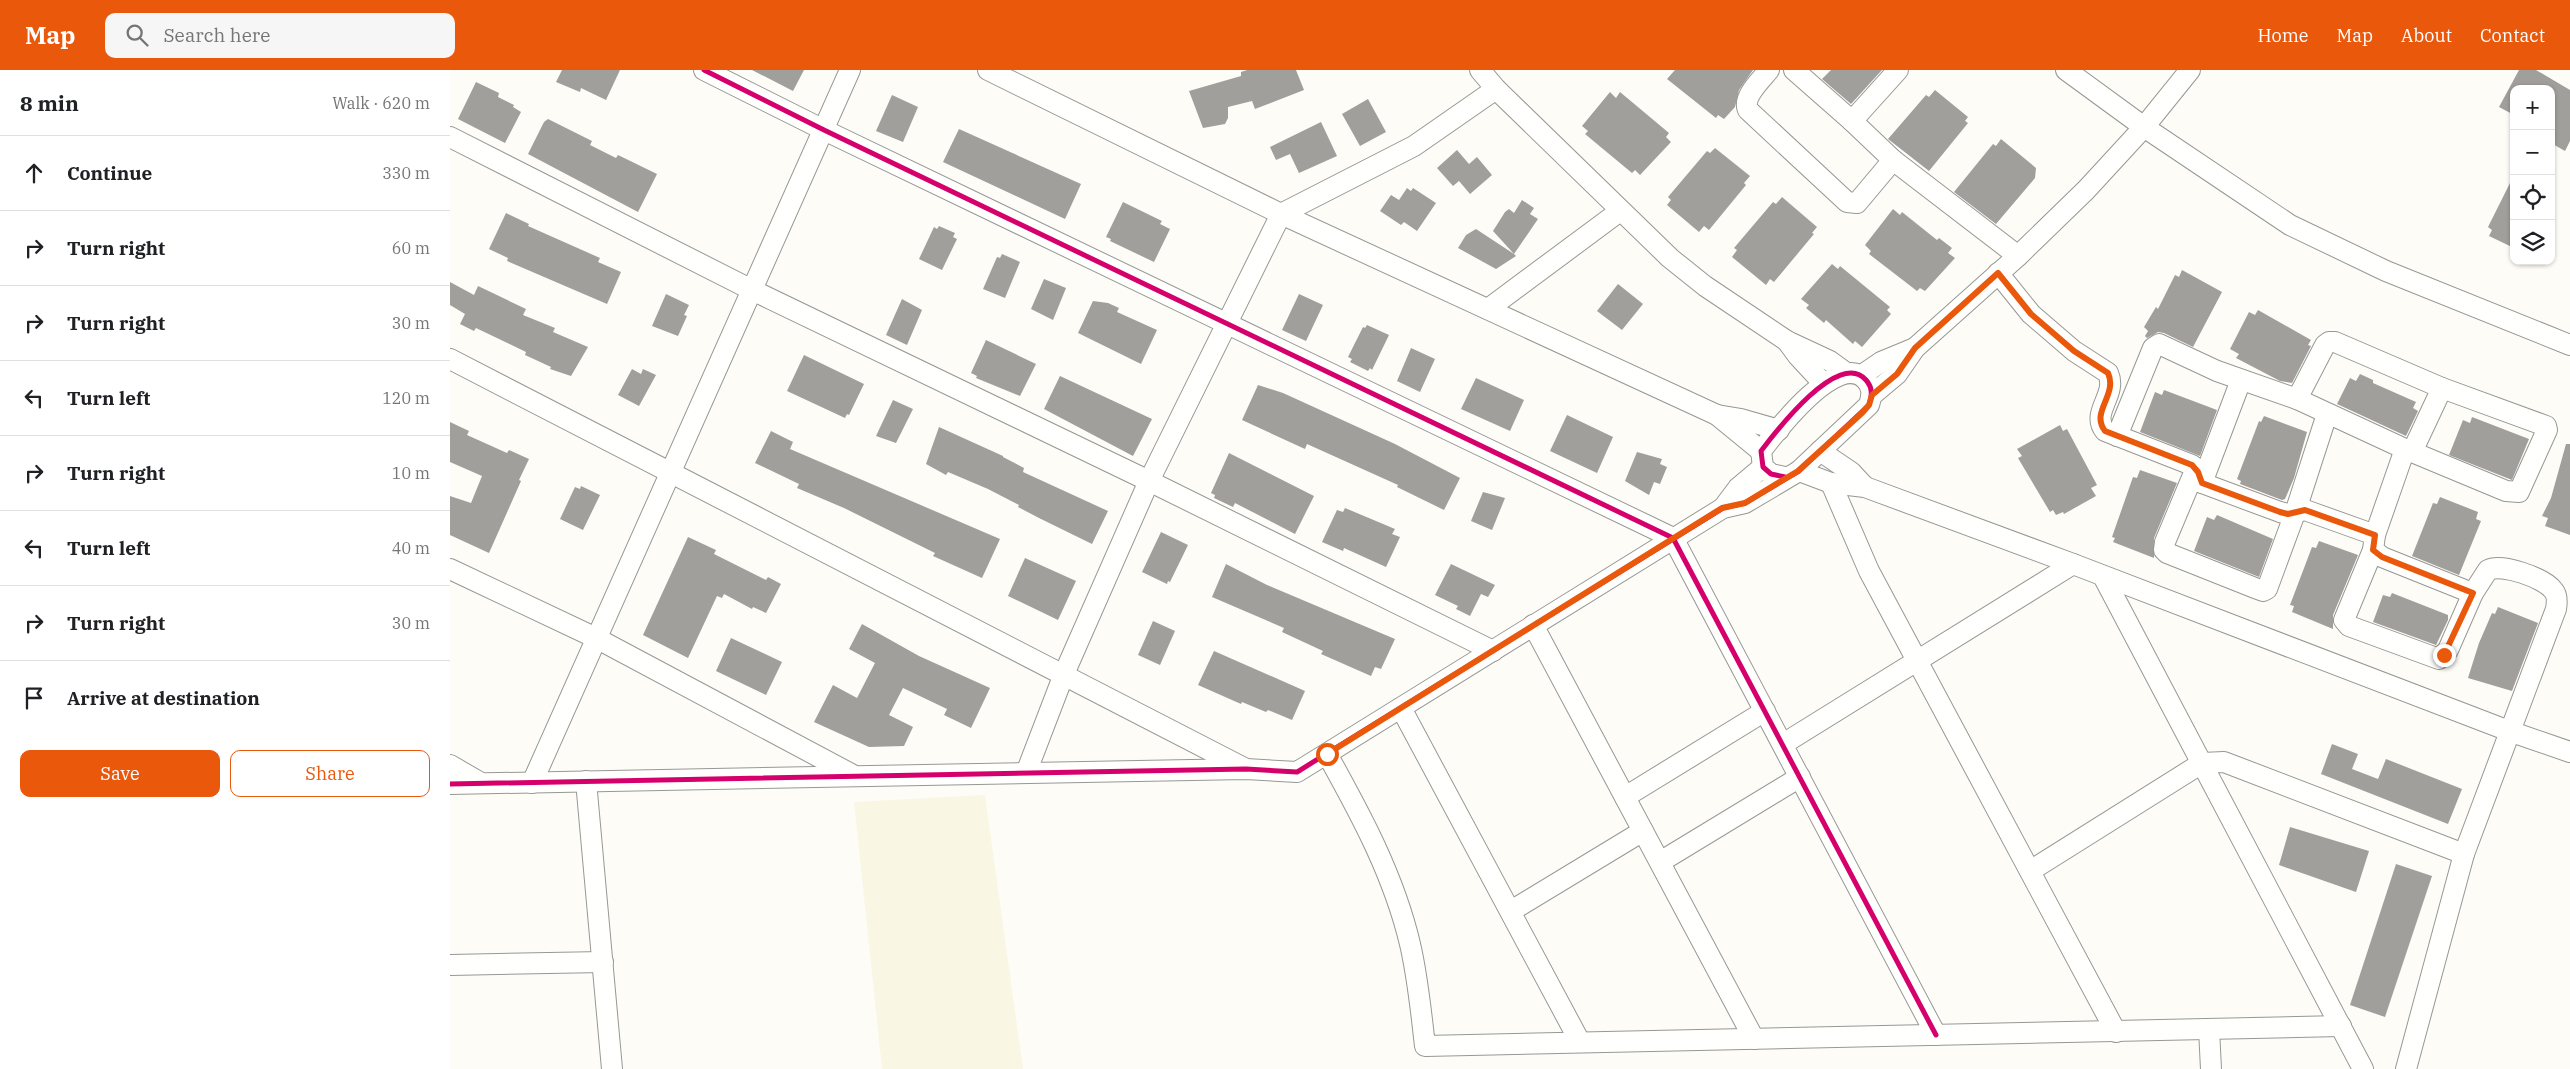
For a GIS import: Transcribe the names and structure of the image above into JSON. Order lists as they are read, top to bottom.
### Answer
{
  "page": {
    "header": "Map",
    "search": "Search here",
    "nav": [
      "Home",
      "Map",
      "About",
      "Contact"
    ],
    "heading": ["8 min", "Walk · 620 m"],
    "map_buttons": ["+", "−"],
    "list": [
      ["Continue", "330 m"],
      ["Turn right", "60 m"],
      ["Turn right", "30 m"],
      ["Turn left", "120 m"],
      ["Turn right", "10 m"],
      ["Turn left", "40 m"],
      ["Turn right", "30 m"],
      "Arrive at destination"
    ],
    "buttons": ["Save", "Share"]
  }
}
